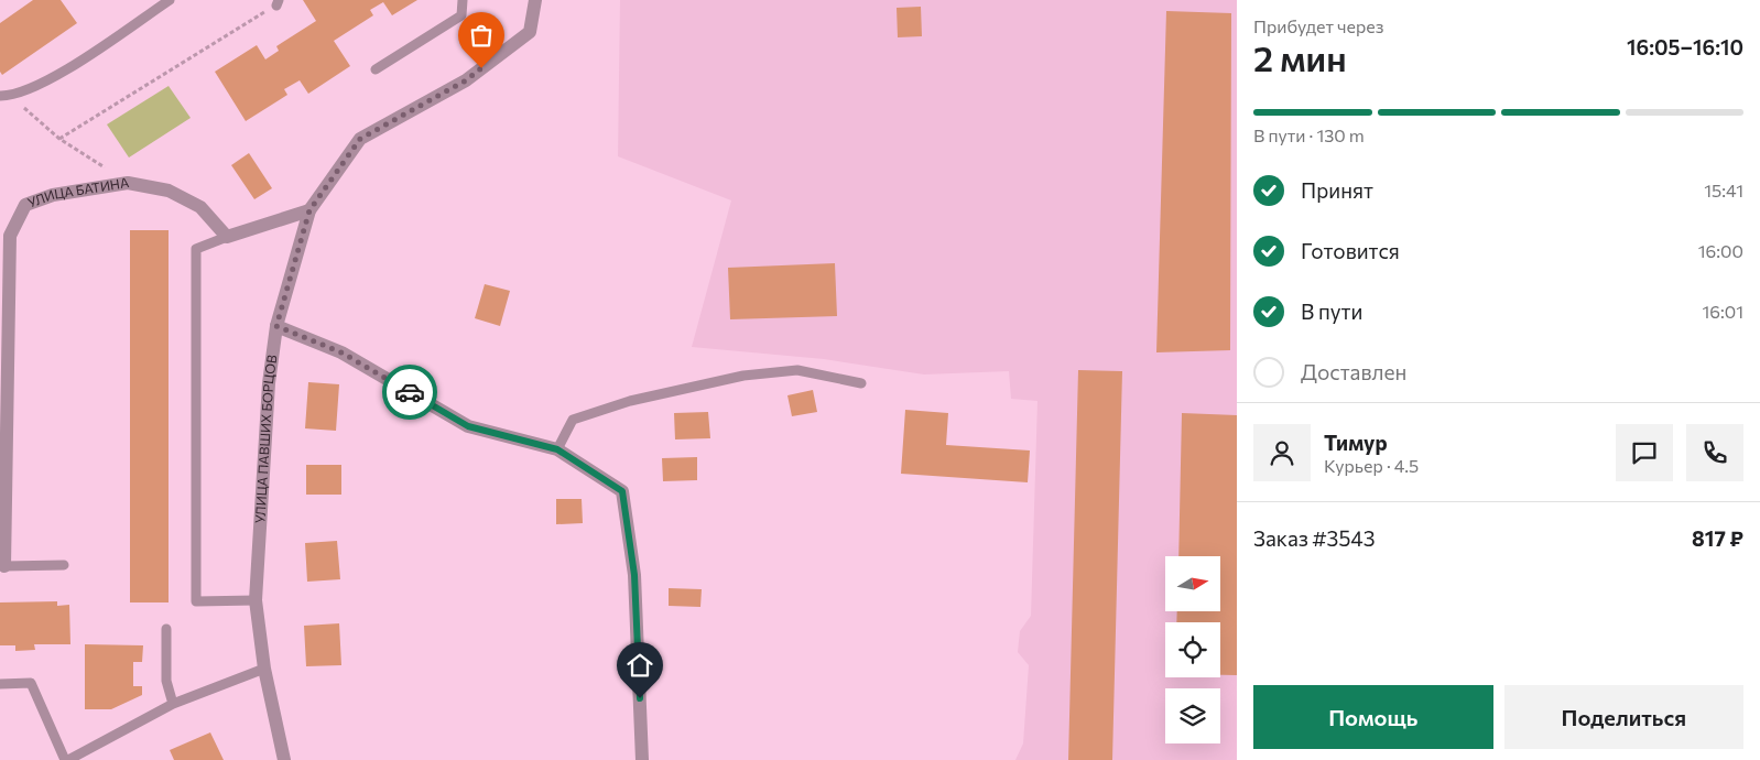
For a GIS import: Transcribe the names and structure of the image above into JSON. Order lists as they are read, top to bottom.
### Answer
{
  "streets": {
    "street": ["УЛИЦА БАТИНА", "УЛИЦА ПАВШИХ БОРЦОВ"]
  },
  "north": "right",
  "page": {
    "heading": ["2 мин", "Прибудет через", "16:05–16:10"],
    "panel": [
      "Тимур",
      "Курьер · 4.5",
      "Заказ #3543",
      "817 ₽"
    ],
    "bar": "В пути · 130 m",
    "list": [
      ["Принят", "15:41"],
      ["Готовится", "16:00"],
      ["В пути", "16:01"],
      "Доставлен"
    ],
    "buttons": ["Помощь", "Поделиться"]
  }
}
